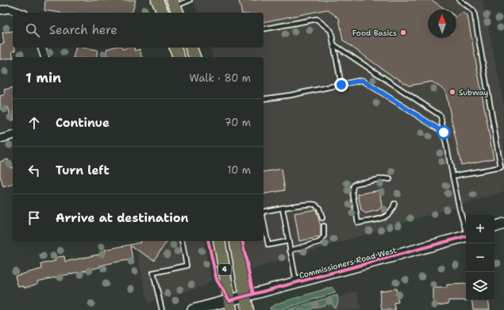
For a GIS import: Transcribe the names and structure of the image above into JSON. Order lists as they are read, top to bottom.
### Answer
{
  "streets": {
    "main road": ["Commissioners Road West", "4"]
  },
  "crossings": [
    ["Commissioners Road West", "4"]
  ],
  "places": ["Food Basics", "Subway"],
  "north": "top",
  "page": {
    "search": "Search here",
    "heading": ["1 min", "Walk · 80 m"],
    "list": [
      ["Continue", "70 m"],
      ["Turn left", "10 m"],
      "Arrive at destination"
    ],
    "map_buttons": ["+", "−"]
  }
}
